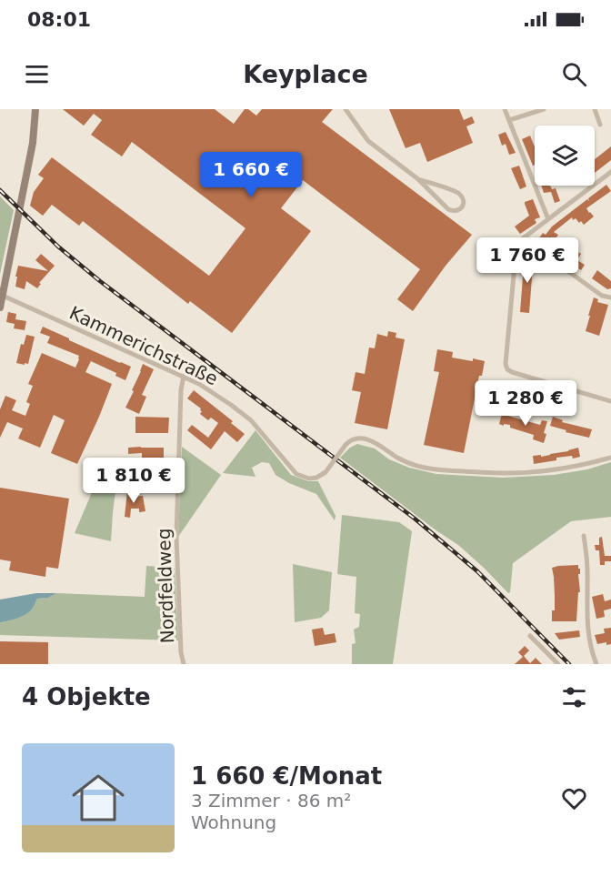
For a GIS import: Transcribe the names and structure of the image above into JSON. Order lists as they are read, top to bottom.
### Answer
{
  "streets": {
    "street": ["Kammerichstraße", "Nordfeldweg"]
  },
  "crossings": [
    ["Kammerichstraße", "Nordfeldweg"]
  ],
  "page": {
    "status": "08:01",
    "header": "Keyplace",
    "price": [
      "1 660 €",
      "1 760 €",
      "1 280 €",
      "1 810 €"
    ],
    "heading": "4 Objekte",
    "list": [
      {
        "name": "1 660 €/Monat",
        "note": "3 Zimmer · 86 m² · Wohnung"
      }
    ]
  }
}
